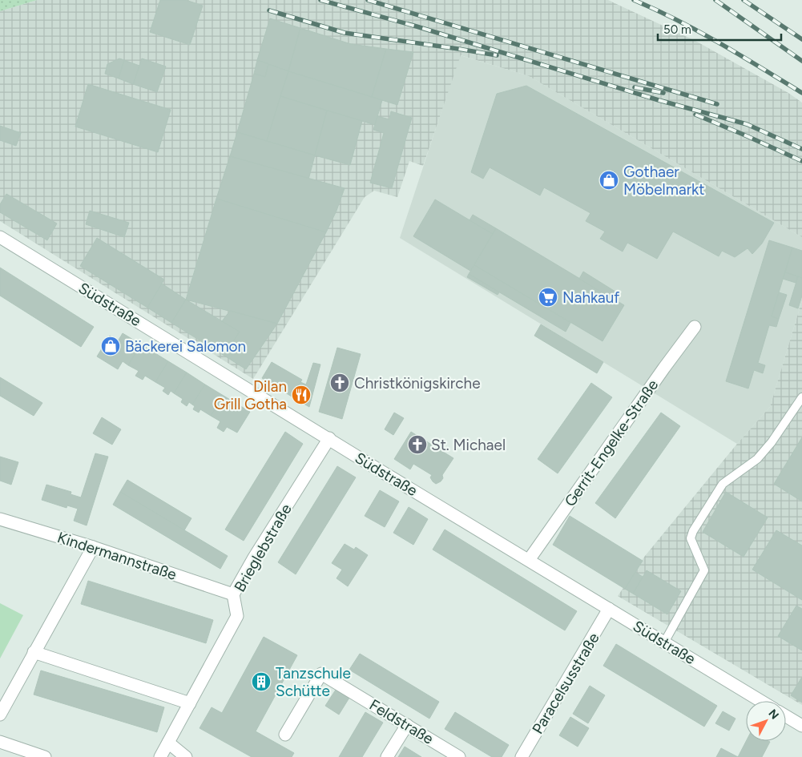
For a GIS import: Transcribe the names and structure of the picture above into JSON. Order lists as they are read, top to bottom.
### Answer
{
  "streets": {
    "street": [
      "Südstraße",
      "Gerrit-Engelke-Straße",
      "Brieglebstraße",
      "Kindermannstraße",
      "Paracelsusstraße",
      "Feldstraße"
    ]
  },
  "crossings": [
    ["Südstraße", "Gerrit-Engelke-Straße"],
    ["Südstraße", "Brieglebstraße"],
    ["Südstraße", "Paracelsusstraße"],
    ["Brieglebstraße", "Kindermannstraße"]
  ],
  "places": {
    "shop": ["Gothaer Möbelmarkt", "Bäckerei Salomon"],
    "supermarket": ["Nahkauf"],
    "church": ["Christkönigskirche", "St. Michael"],
    "restaurant": ["Dilan Grill Gotha"],
    "building": ["Tanzschule Schütte"]
  },
  "scale_bar": "50 m",
  "north": "top right"
}
